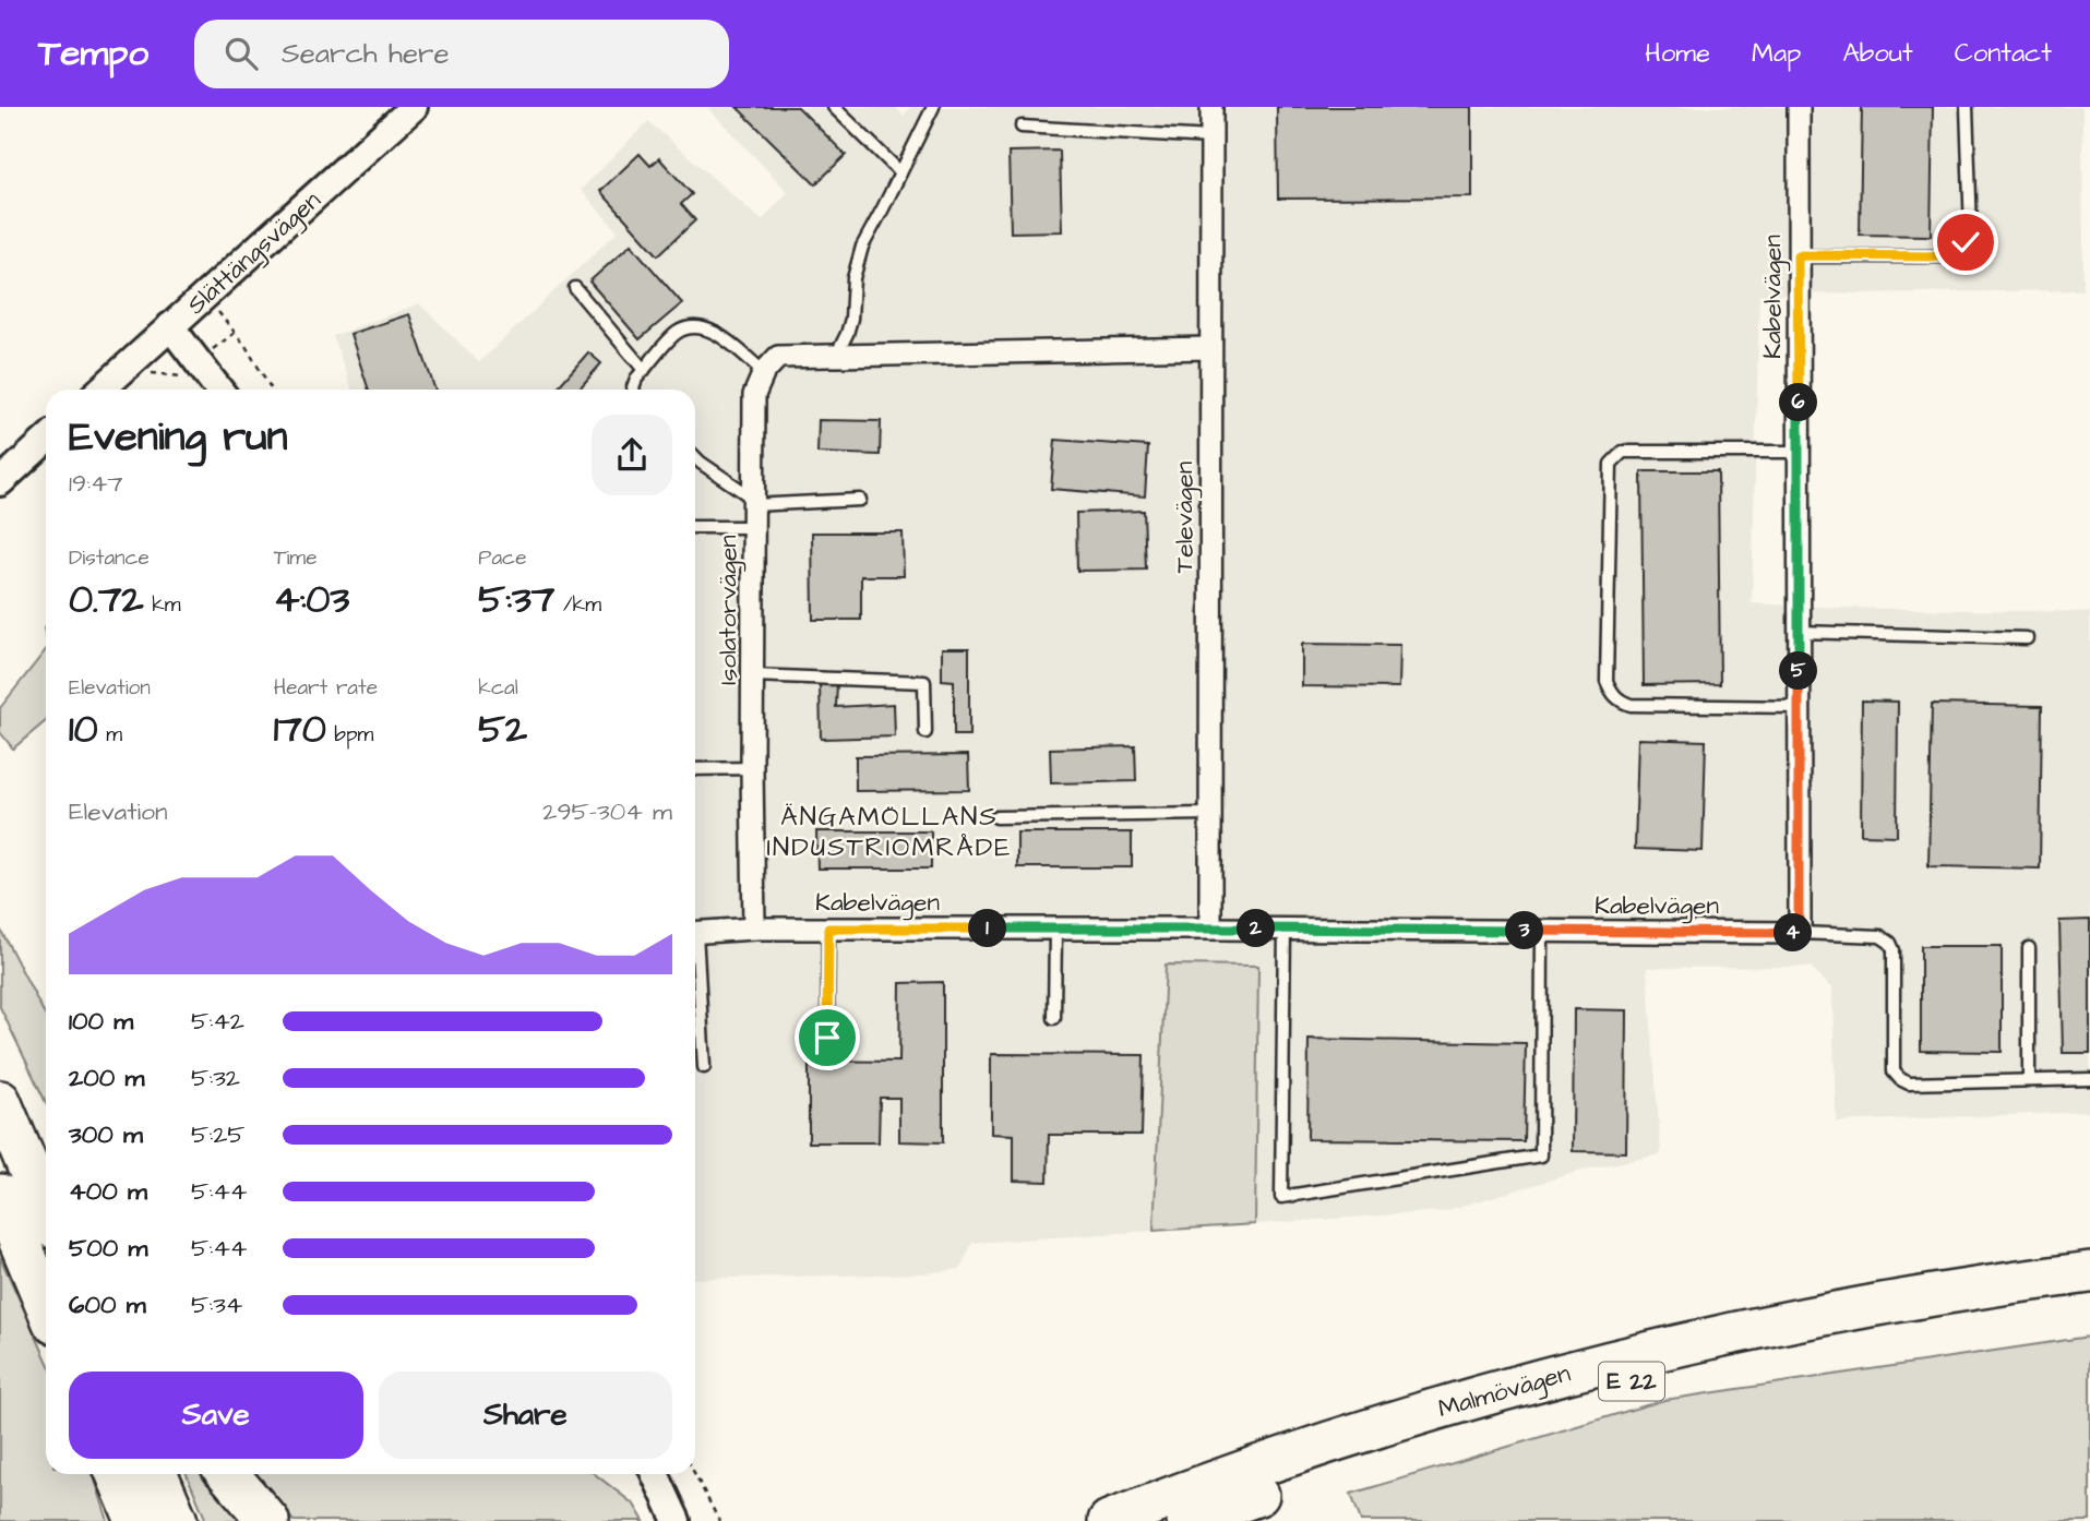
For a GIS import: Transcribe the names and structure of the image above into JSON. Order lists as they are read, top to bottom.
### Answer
{
  "streets": {
    "highway": ["E 22", "Malmövägen"],
    "street": [
      "Slättängsvägen",
      "Kabelvägen",
      "Televägen",
      "Isolatorvägen"
    ]
  },
  "crossings": [
    ["Kabelvägen", "Televägen"],
    ["Kabelvägen", "Isolatorvägen"]
  ],
  "districts": ["ÄNGAMÖLLANS INDUSTRIOMRÅDE"],
  "page": {
    "header": "Tempo",
    "search": "Search here",
    "nav": [
      "Home",
      "Map",
      "About",
      "Contact"
    ],
    "pins": [
      "6",
      "5",
      "1",
      "2",
      "3",
      "4"
    ],
    "heading": ["Evening run", "19:47"],
    "stats": [
      ["Distance", "0.72 km"],
      ["Time", "4:03"],
      ["Pace", "5:37 /km"],
      ["Elevation", "10 m"],
      ["Heart rate", "170 bpm"],
      ["kcal", "52"]
    ],
    "chart": ["Elevation", "295–304 m"],
    "list": [
      {
        "name": "100 m",
        "note": "5:42"
      },
      {
        "name": "200 m",
        "note": "5:32"
      },
      {
        "name": "300 m",
        "note": "5:25"
      },
      {
        "name": "400 m",
        "note": "5:44"
      },
      {
        "name": "500 m",
        "note": "5:44"
      },
      {
        "name": "600 m",
        "note": "5:34"
      }
    ],
    "buttons": ["Save", "Share"]
  }
}
